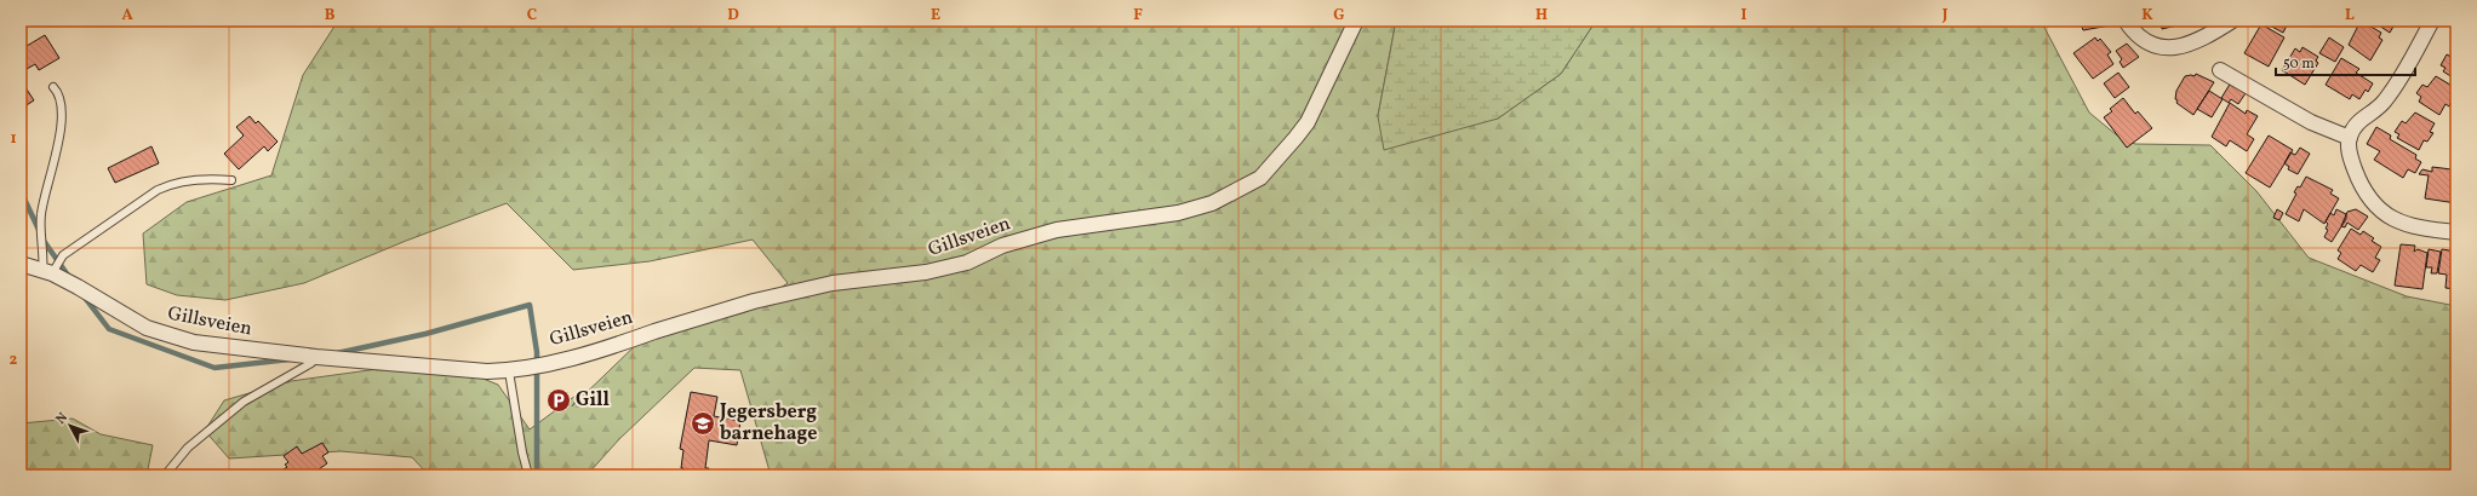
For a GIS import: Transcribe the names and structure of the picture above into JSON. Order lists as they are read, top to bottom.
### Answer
{
  "streets": {
    "street": ["Gillsveien"]
  },
  "places": {
    "parking": ["Gill"],
    "school or university": ["Jegersberg barnehage"]
  },
  "scale_bar": "50 m",
  "north": "top left",
  "grid": {
    "columns": [
      "A",
      "B",
      "C",
      "D",
      "E",
      "F",
      "G",
      "H",
      "I",
      "J",
      "K",
      "L"
    ],
    "rows": ["1", "2"]
  }
}
